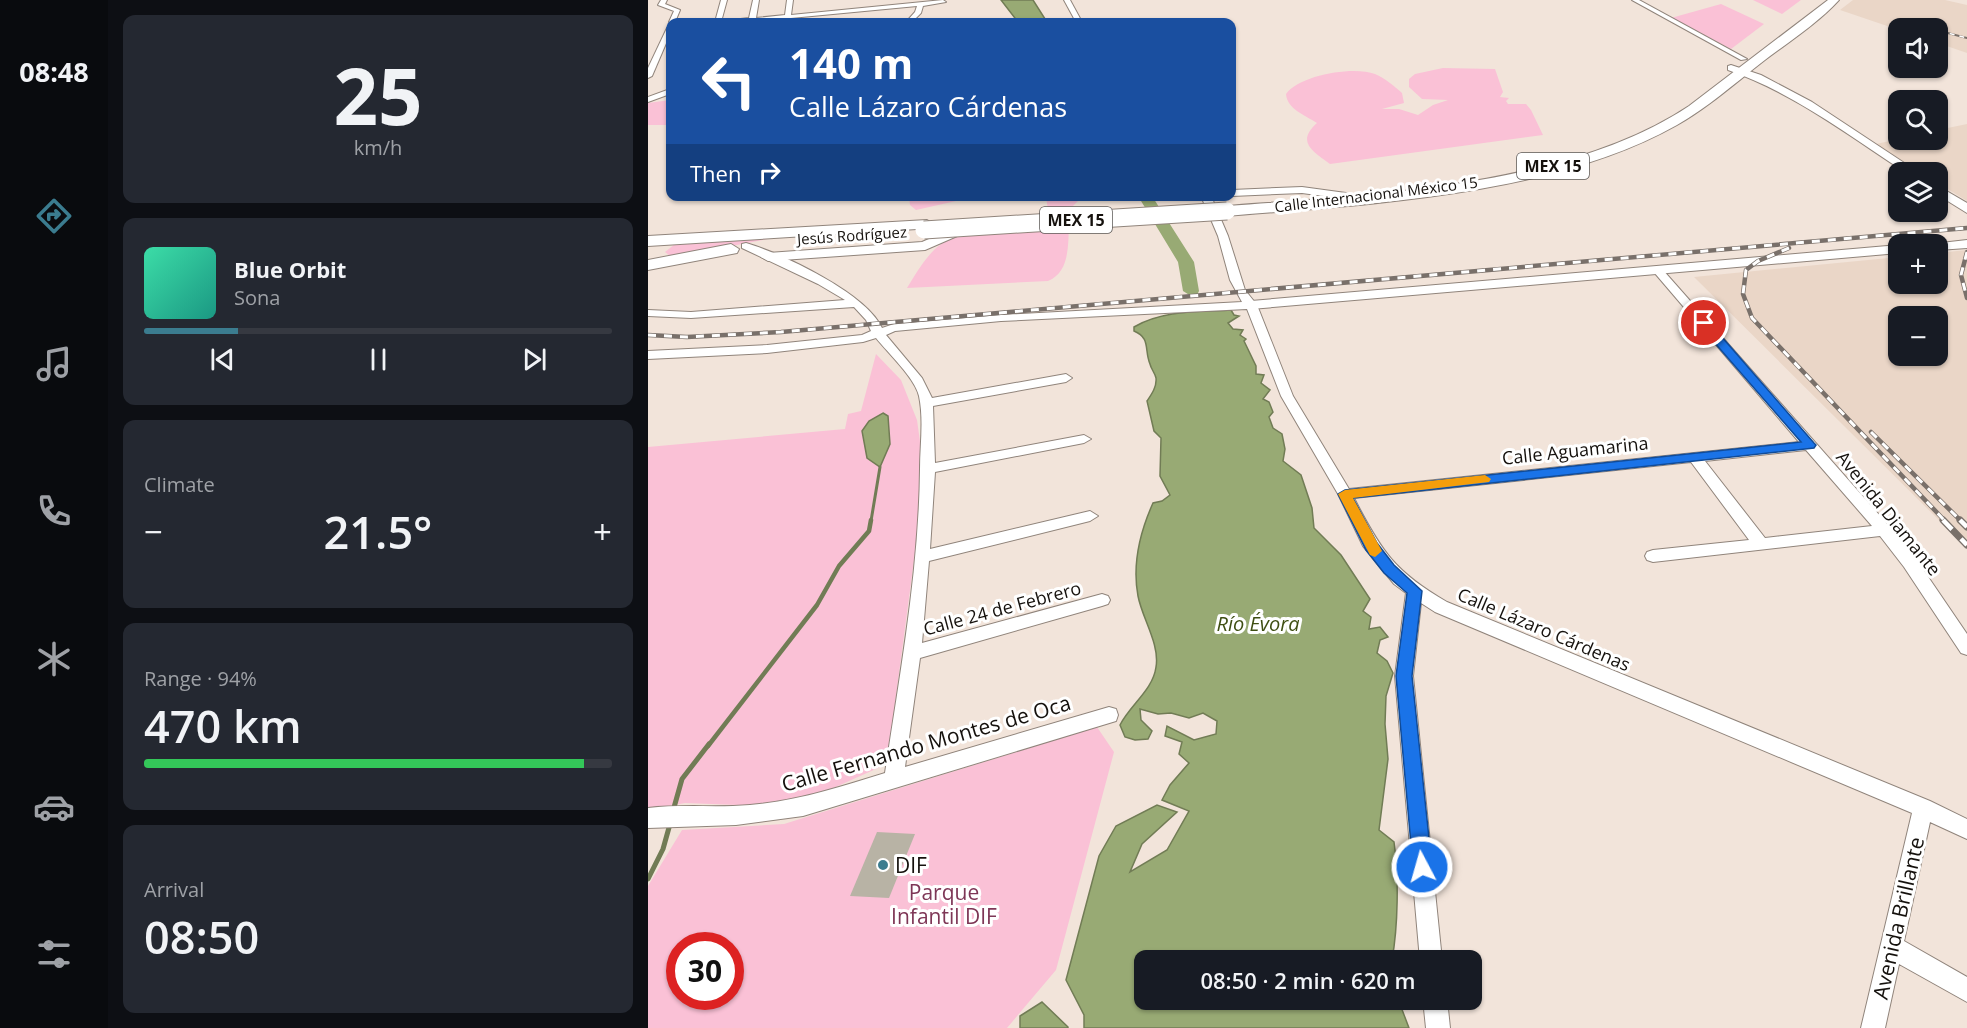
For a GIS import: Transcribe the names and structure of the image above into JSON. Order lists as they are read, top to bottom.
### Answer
{
  "streets": {
    "main road": ["MEX 15", "Calle Internacional México 15", "Jesús Rodríguez"],
    "street": [
      "Calle Aguamarina",
      "Avenida Diamante",
      "Calle 24 de Febrero",
      "Calle Lázaro Cárdenas",
      "Calle Fernando Montes de Oca",
      "Avenida Brillante"
    ]
  },
  "crossings": [
    ["MEX 15", "Calle Internacional México 15"],
    ["MEX 15", "Jesús Rodríguez"],
    ["Calle Aguamarina", "Avenida Diamante"],
    ["Calle Aguamarina", "Calle Lázaro Cárdenas"],
    ["Calle Lázaro Cárdenas", "Avenida Brillante"]
  ],
  "water": ["Río Évora"],
  "parks": ["Parque Infantil DIF"],
  "places": ["DIF"],
  "page": {
    "tabs": "08:48",
    "tile": [
      ["25", "km/h"],
      "Climate",
      ["Range · 94%", "470 km"],
      ["Arrival", "08:50"]
    ],
    "map_buttons": ["+", "−"],
    "turn": ["140 m", "Calle Lázaro Cárdenas"],
    "then": "Then",
    "song": ["Blue Orbit", "Sona"],
    "heat": ["−", "21.5°", "+"],
    "limit": "30",
    "trip": "08:50 · 2 min · 620 m"
  }
}
